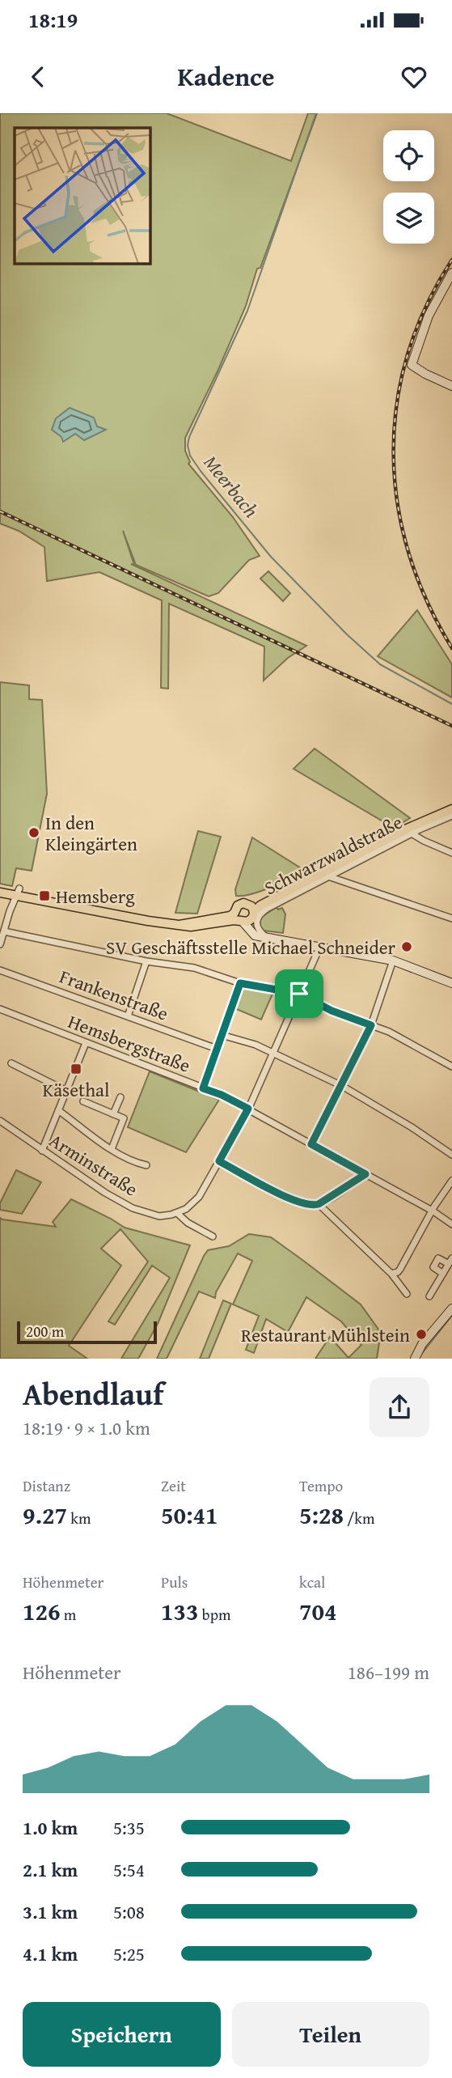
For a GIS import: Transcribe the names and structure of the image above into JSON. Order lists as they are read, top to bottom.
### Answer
{
  "streets": {
    "main road": ["Schwarzwaldstraße"],
    "street": ["Frankenstraße", "Hemsbergstraße", "Arminstraße"]
  },
  "water": ["Meerbach"],
  "places": {
    "other": ["In den Kleingärten", "SV Geschäftsstelle Michael Schneider", "Restaurant Mühlstein"],
    "transit": ["Hemsberg", "Käsethal"]
  },
  "scale_bar": "200 m",
  "page": {
    "status": "18:19",
    "header": "Kadence",
    "scale": "200 m",
    "heading": ["Abendlauf", "18:19 · 9 × 1.0 km"],
    "stats": [
      ["Distanz", "9.27 km"],
      ["Zeit", "50:41"],
      ["Tempo", "5:28 /km"],
      ["Höhenmeter", "126 m"],
      ["Puls", "133 bpm"],
      ["kcal", "704"]
    ],
    "chart": ["Höhenmeter", "186–199 m"],
    "list": [
      {
        "name": "1.0 km",
        "note": "5:35"
      },
      {
        "name": "2.1 km",
        "note": "5:54"
      },
      {
        "name": "3.1 km",
        "note": "5:08"
      },
      {
        "name": "4.1 km",
        "note": "5:25"
      }
    ],
    "buttons": ["Speichern", "Teilen"]
  }
}
